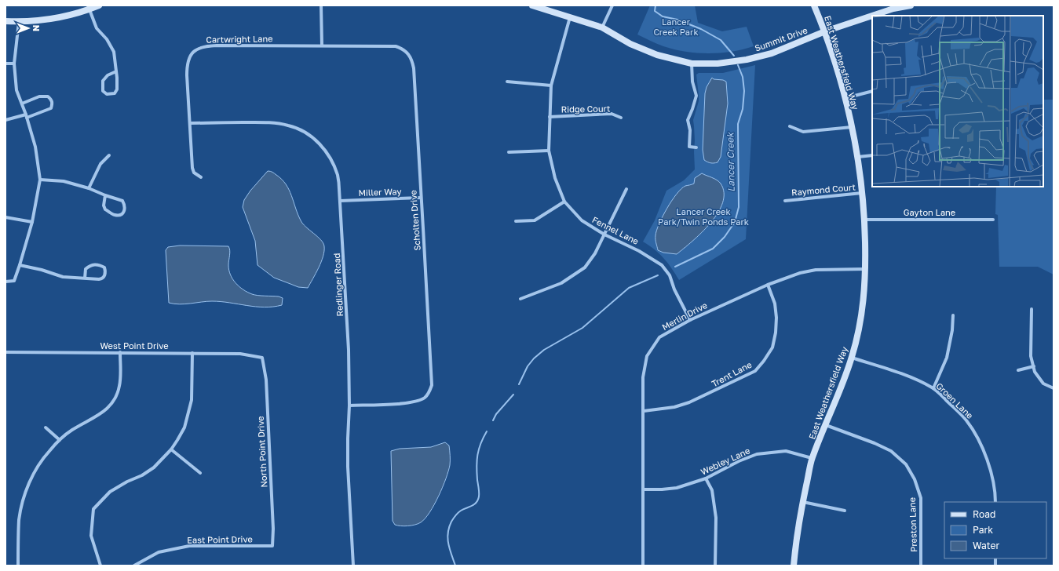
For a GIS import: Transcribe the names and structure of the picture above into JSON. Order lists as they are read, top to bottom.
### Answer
{
  "streets": {
    "street": [
      "Cartwright Lane",
      "Summit Drive",
      "East Weathersfield Way",
      "Ridge Court",
      "Raymond Court",
      "Miller Way",
      "Gayton Lane",
      "Scholten Drive",
      "Fennel Lane",
      "Redlinger Road",
      "Merlin Drive",
      "West Point Drive",
      "Trent Lane",
      "Groen Lane",
      "North Point Drive",
      "Webley Lane",
      "Preston Lane",
      "East Point Drive"
    ]
  },
  "crossings": [
    ["Cartwright Lane", "Scholten Drive"],
    ["Cartwright Lane", "Redlinger Road"],
    ["Summit Drive", "East Weathersfield Way"],
    ["Summit Drive", "Fennel Lane"],
    ["East Weathersfield Way", "Raymond Court"],
    ["East Weathersfield Way", "Gayton Lane"],
    ["East Weathersfield Way", "Merlin Drive"],
    ["East Weathersfield Way", "Groen Lane"],
    ["East Weathersfield Way", "Webley Lane"],
    ["East Weathersfield Way", "Preston Lane"],
    ["Ridge Court", "Fennel Lane"],
    ["Miller Way", "Scholten Drive"],
    ["Miller Way", "Redlinger Road"],
    ["Scholten Drive", "Redlinger Road"],
    ["Fennel Lane", "Merlin Drive"],
    ["Merlin Drive", "Trent Lane"],
    ["Merlin Drive", "Webley Lane"],
    ["West Point Drive", "North Point Drive"],
    ["North Point Drive", "East Point Drive"]
  ],
  "water": ["Lancer Creek"],
  "parks": ["Lancer Creek Park", "Lancer Creek Park/Twin Ponds Park"],
  "legend": ["Road", "Park", "Water"],
  "north": "right"
}
